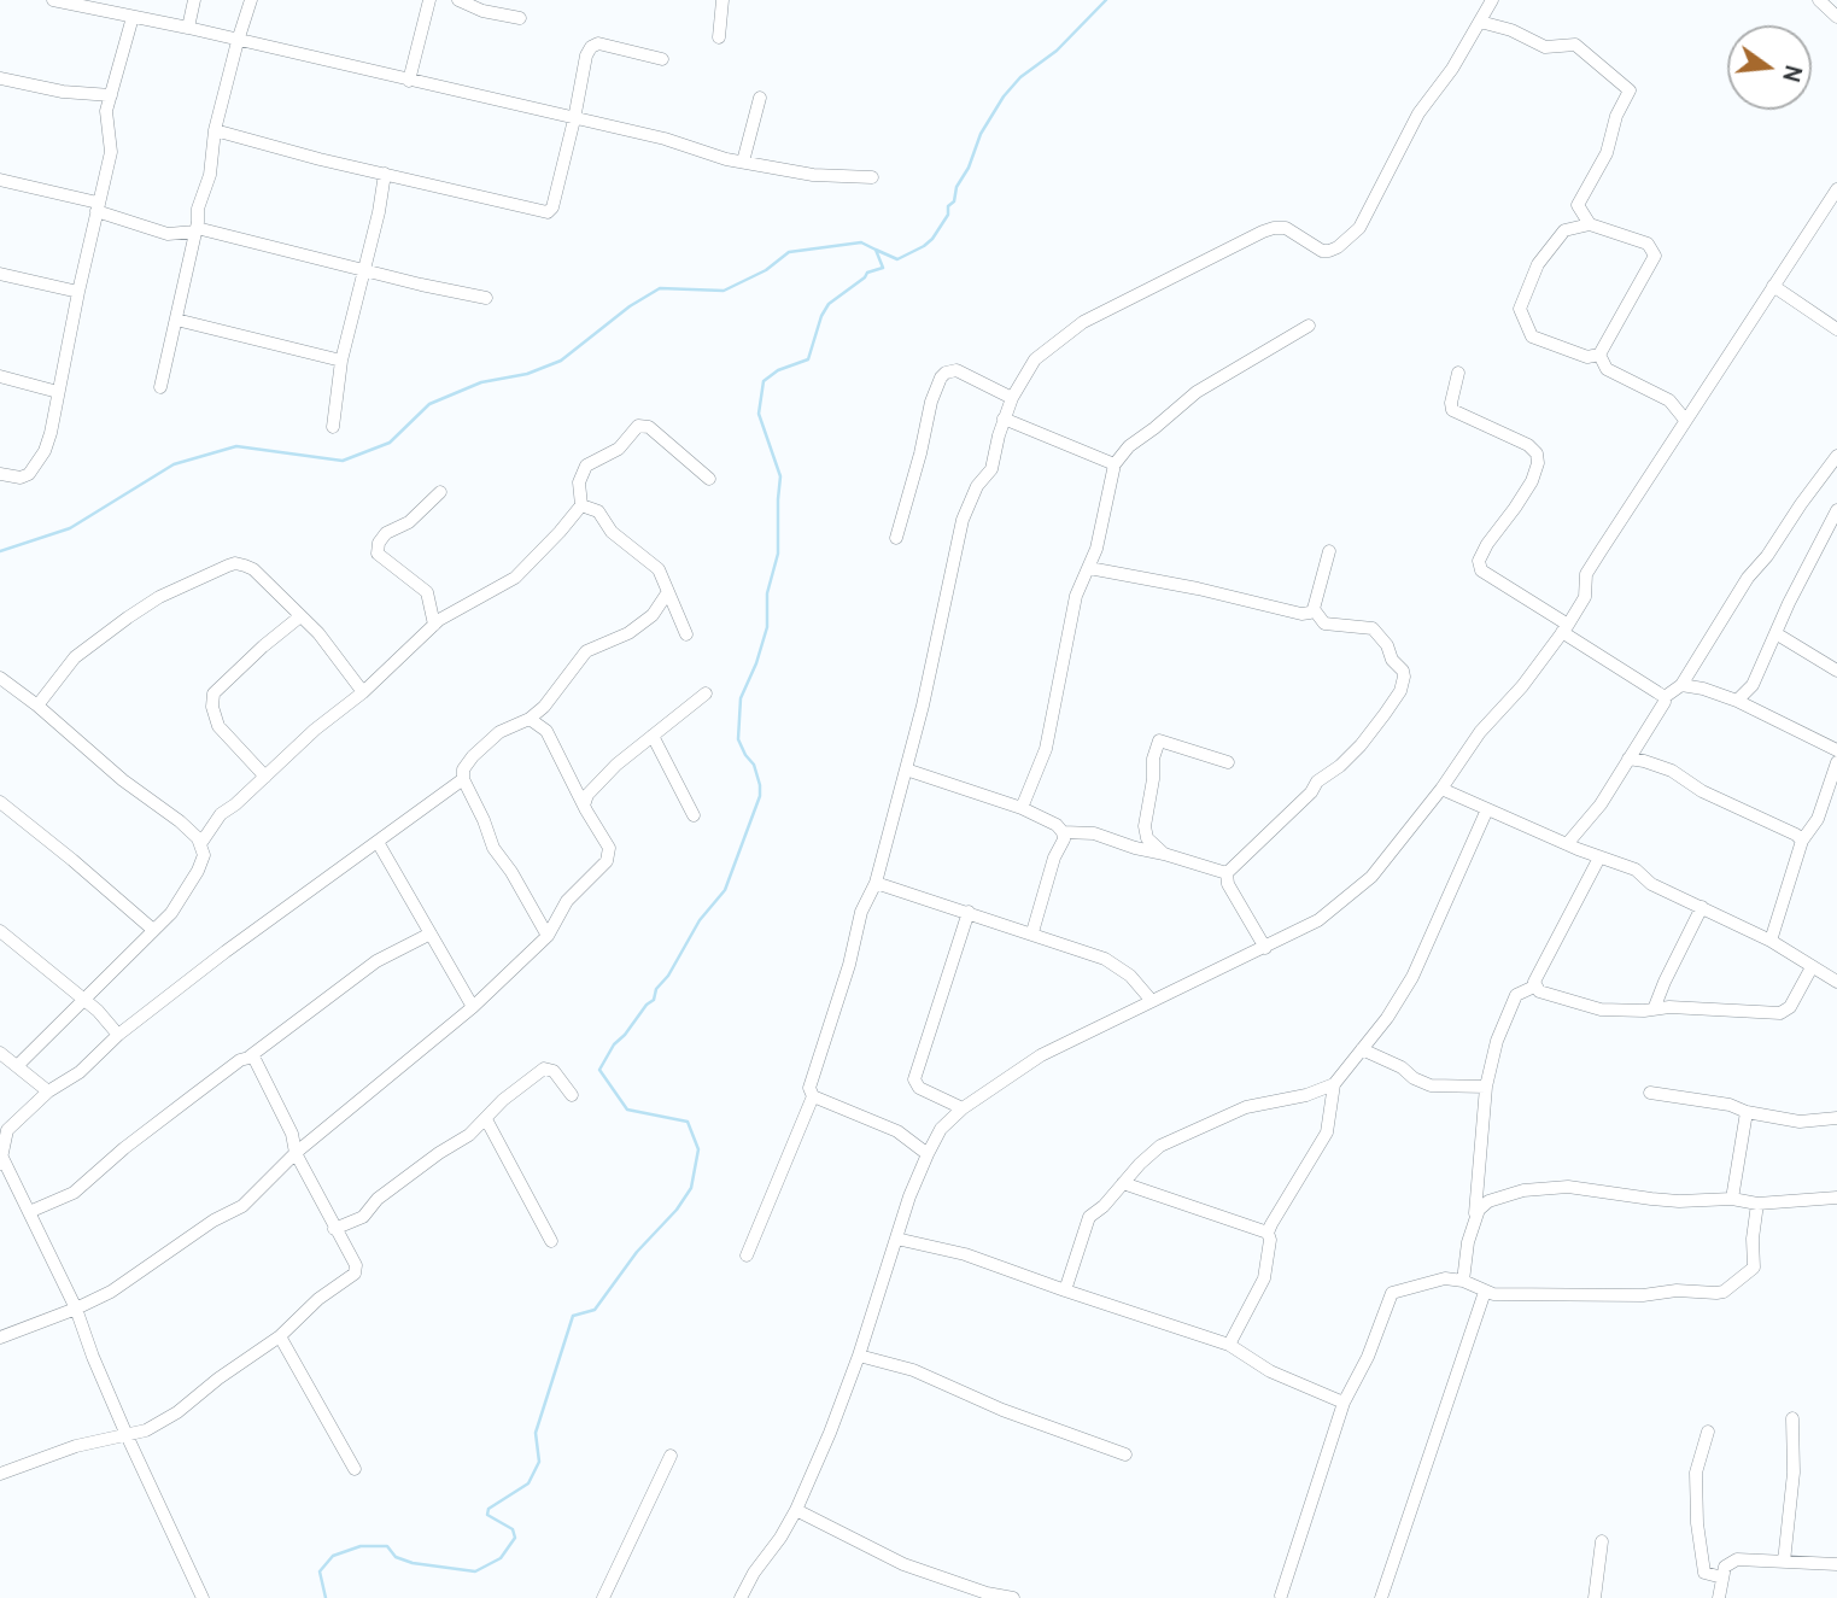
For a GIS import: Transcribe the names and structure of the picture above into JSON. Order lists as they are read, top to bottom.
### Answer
{
  "north": "right"
}
